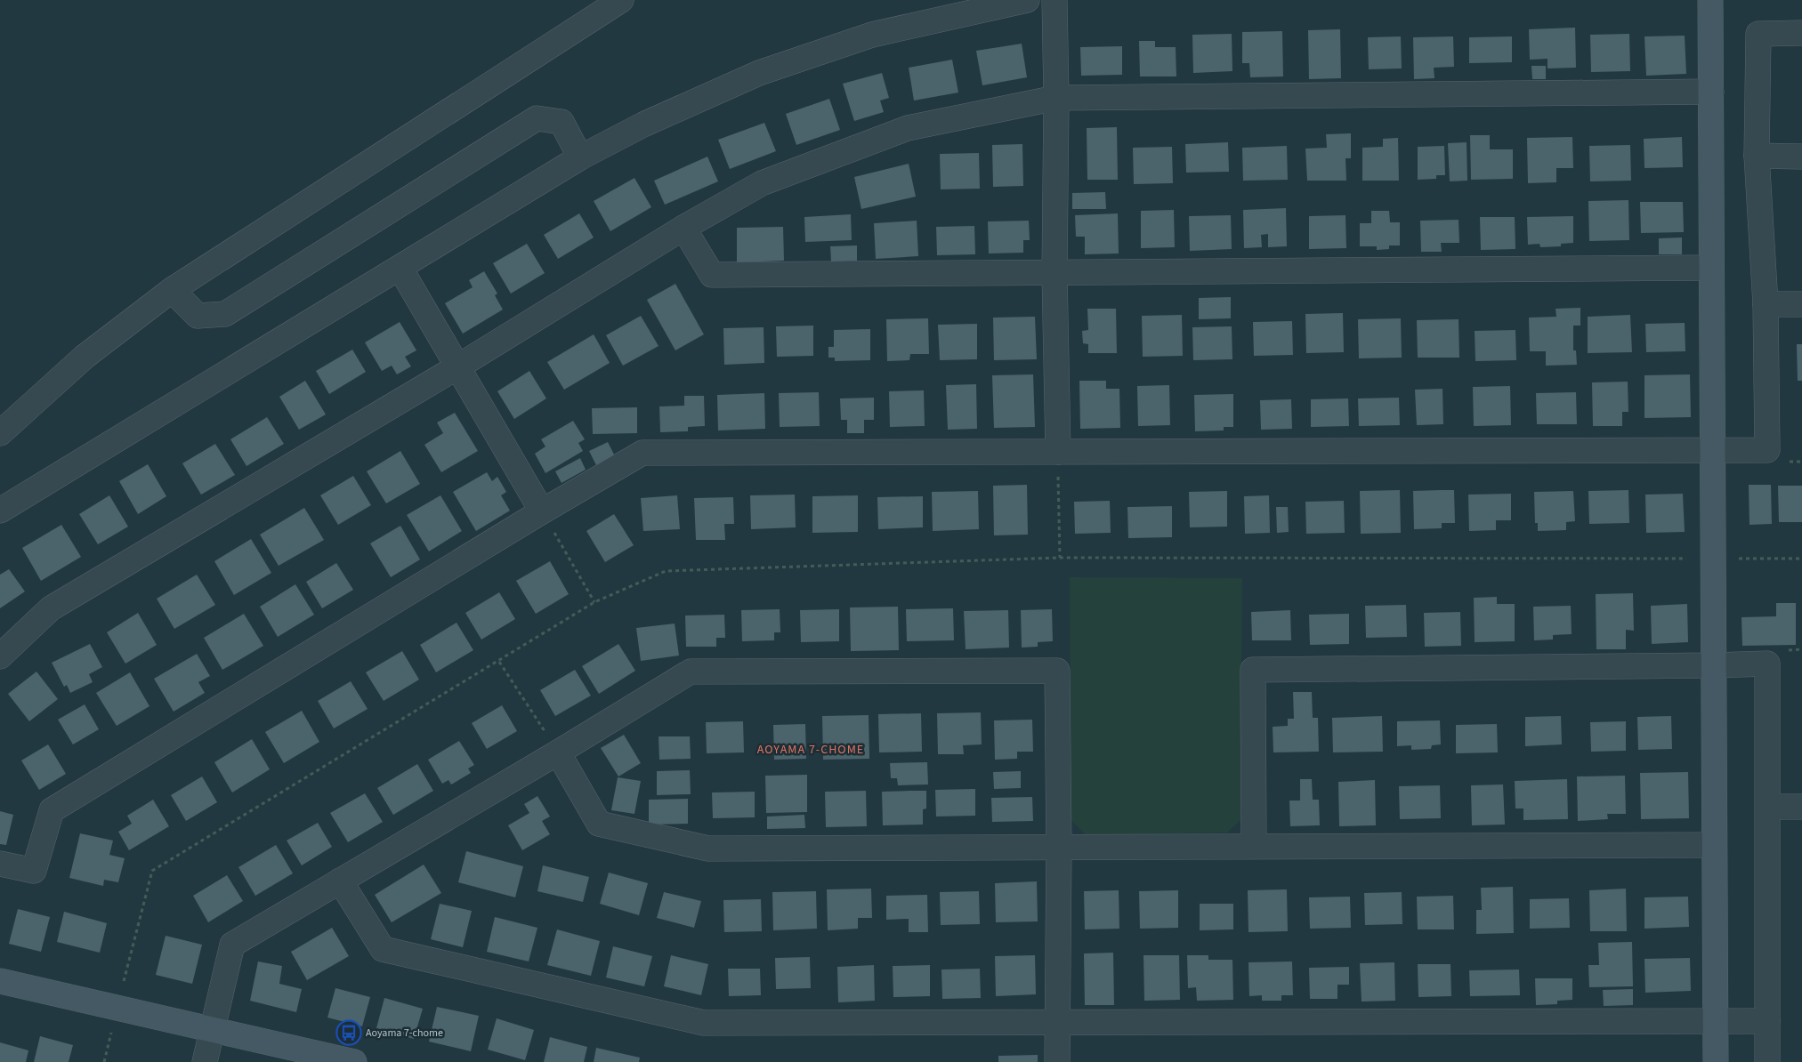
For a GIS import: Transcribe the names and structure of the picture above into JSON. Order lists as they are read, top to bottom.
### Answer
{
  "districts": ["AOYAMA 7-CHOME"],
  "places": {
    "bus stop": ["Aoyama 7-chome"]
  }
}
